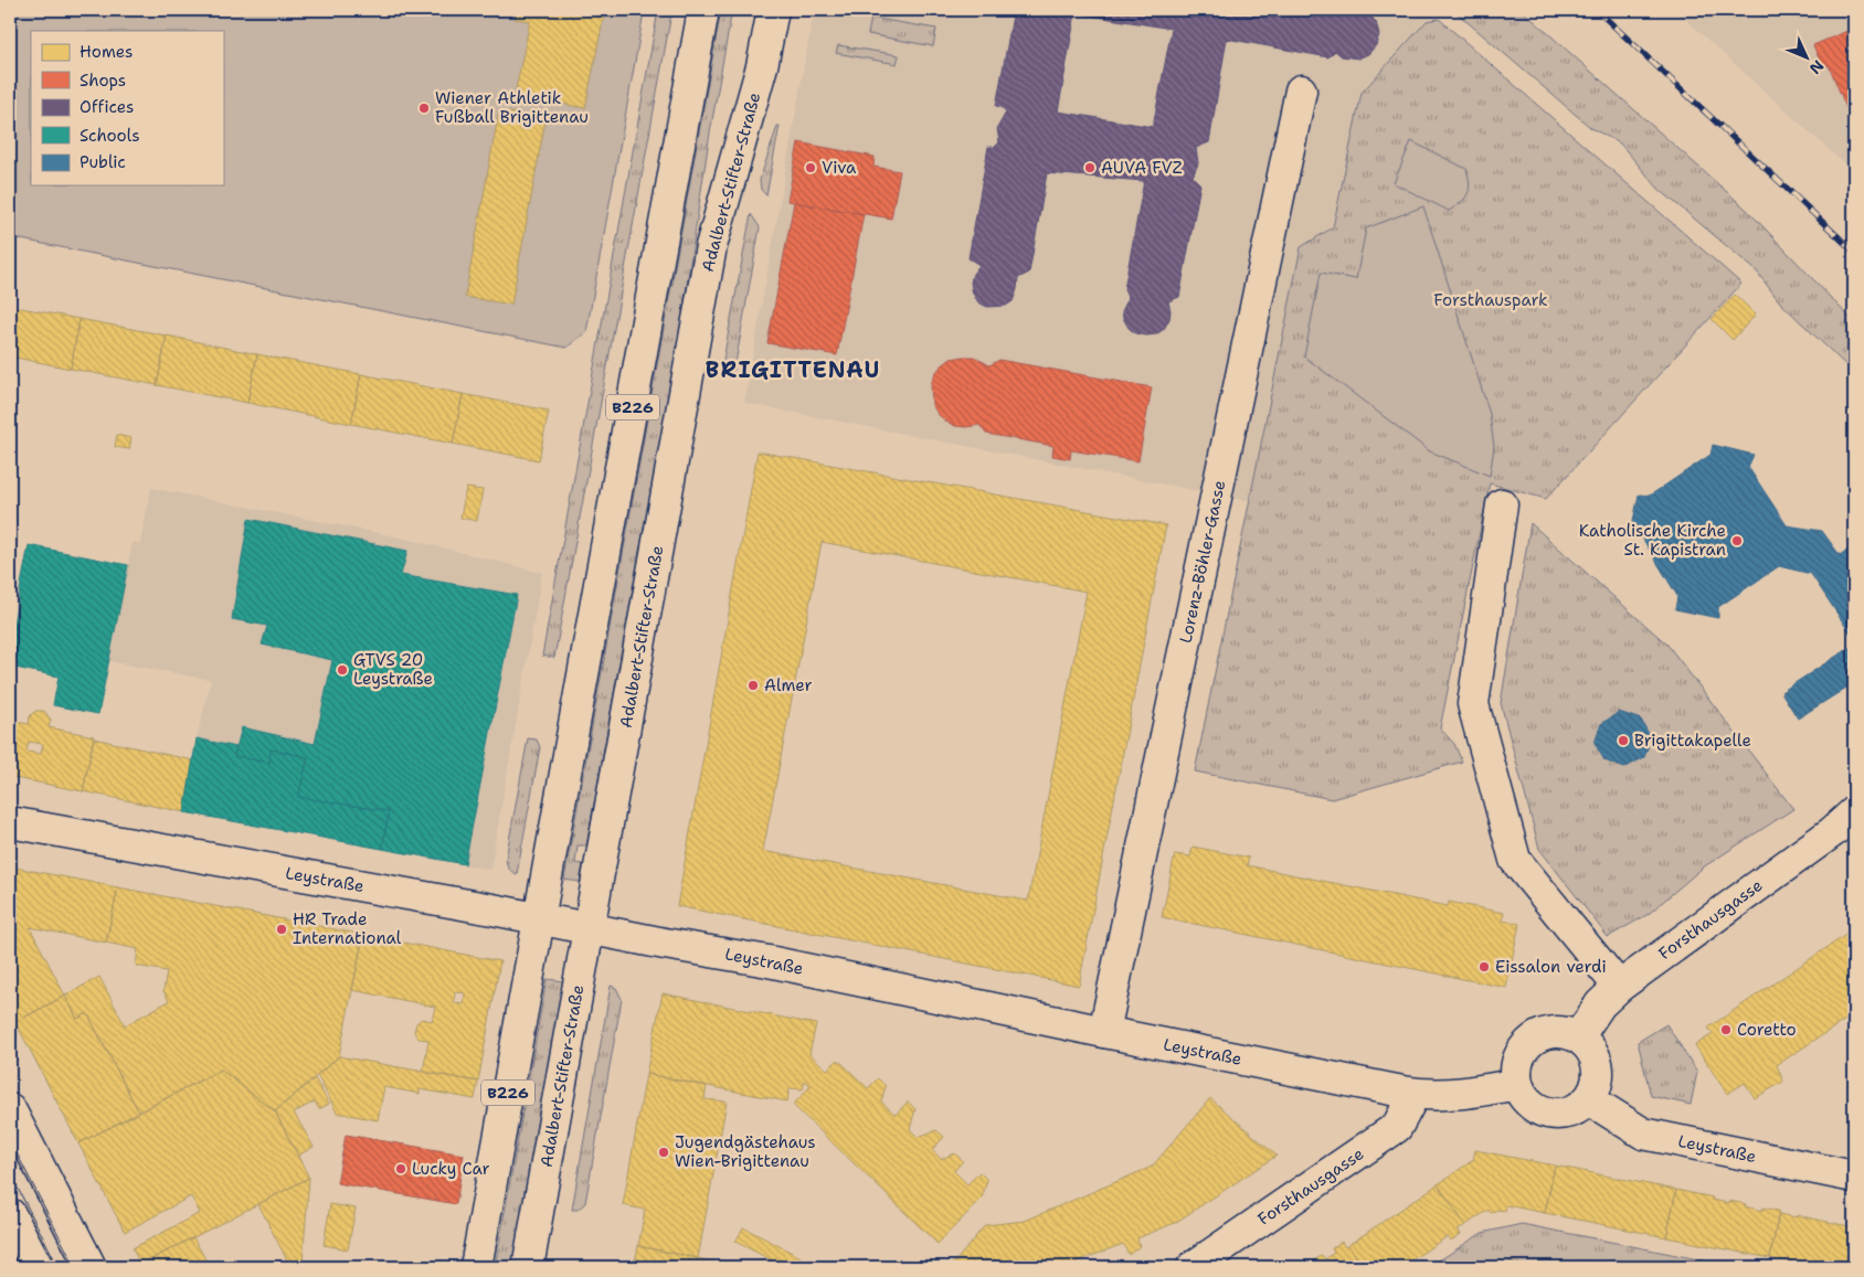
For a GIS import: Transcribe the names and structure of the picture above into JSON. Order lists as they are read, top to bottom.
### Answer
{
  "streets": {
    "street": [
      "Adalbert-Stifter-Straße",
      "B226",
      "Lorenz-Böhler-Gasse",
      "Leystraße",
      "Forsthausgasse"
    ]
  },
  "crossings": [
    ["Adalbert-Stifter-Straße", "Leystraße"],
    ["B226", "Leystraße"],
    ["Lorenz-Böhler-Gasse", "Leystraße"],
    ["Leystraße", "Forsthausgasse"]
  ],
  "districts": ["BRIGITTENAU"],
  "parks": ["Forsthauspark"],
  "places": [
    "Wiener Athletik Fußball Brigittenau",
    "Viva",
    "AUVA FVZ",
    "Katholische Kirche St. Kapistran",
    "GTVS 20 Leystraße",
    "Almer",
    "Brigittakapelle",
    "HR Trade International",
    "Eissalon verdi",
    "Coretto",
    "Jugendgästehaus Wien-Brigittenau",
    "Lucky Car"
  ],
  "legend": [
    "Homes",
    "Shops",
    "Offices",
    "Schools",
    "Public"
  ],
  "north": "bottom right"
}
